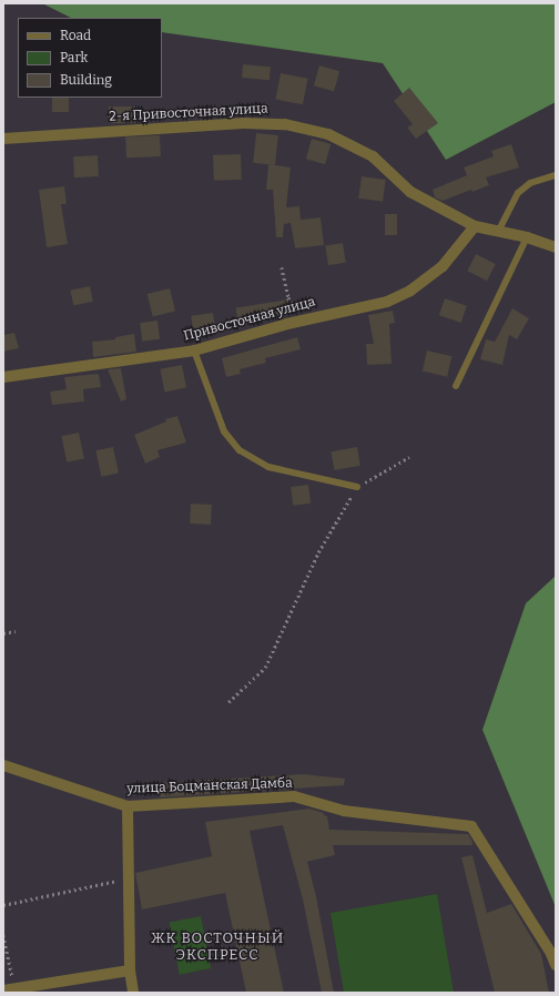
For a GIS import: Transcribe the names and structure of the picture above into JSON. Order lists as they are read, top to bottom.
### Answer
{
  "streets": {
    "street": ["2-я Привосточная улица", "Привосточная улица", "улица Боцманская Дамба"]
  },
  "crossings": [
    ["2-я Привосточная улица", "Привосточная улица"]
  ],
  "districts": ["ЖК ВОСТОЧНЫЙ ЭКСПРЕСС"],
  "legend": ["Road", "Park", "Building"]
}
